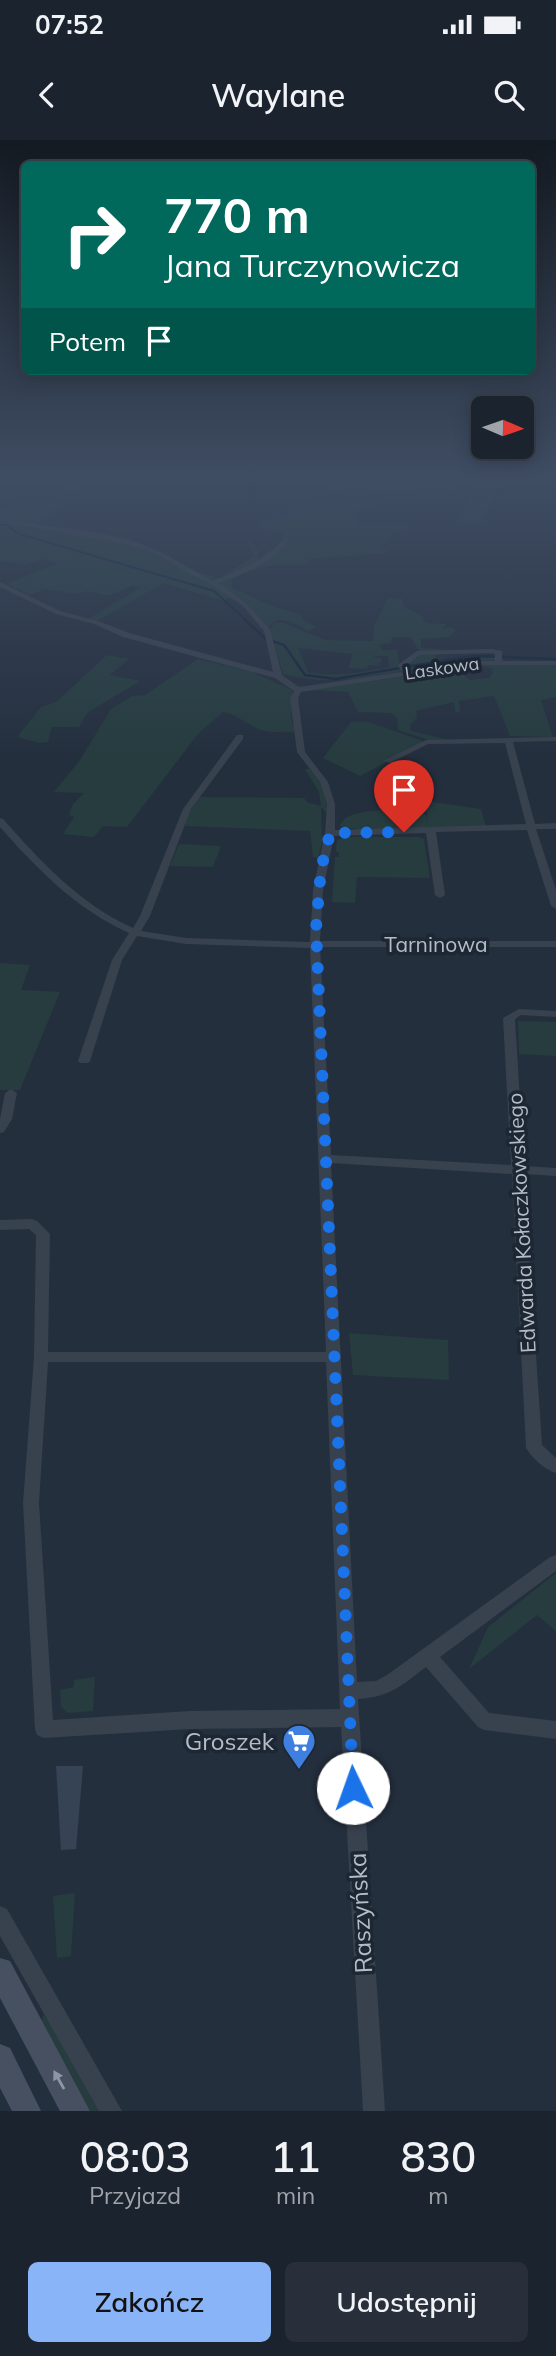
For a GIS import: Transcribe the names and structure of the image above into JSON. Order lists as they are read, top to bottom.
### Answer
{
  "streets": {
    "street": [
      "Laskowa",
      "Tarninowa",
      "Edwarda Kołaczkowskiego",
      "Raszyńska"
    ]
  },
  "crossings": [
    ["Laskowa", "Raszyńska"],
    ["Tarninowa", "Raszyńska"]
  ],
  "places": {
    "supermarket": ["Groszek"]
  },
  "north": "right",
  "page": {
    "status": "07:52",
    "header": "Waylane",
    "turn": ["770 m", "Jana Turczynowicza"],
    "then": "Potem",
    "eta": [
      "08:03",
      "Przyjazd",
      "11",
      "min",
      "830",
      "m"
    ],
    "buttons": ["Zakończ", "Udostępnij"]
  }
}
